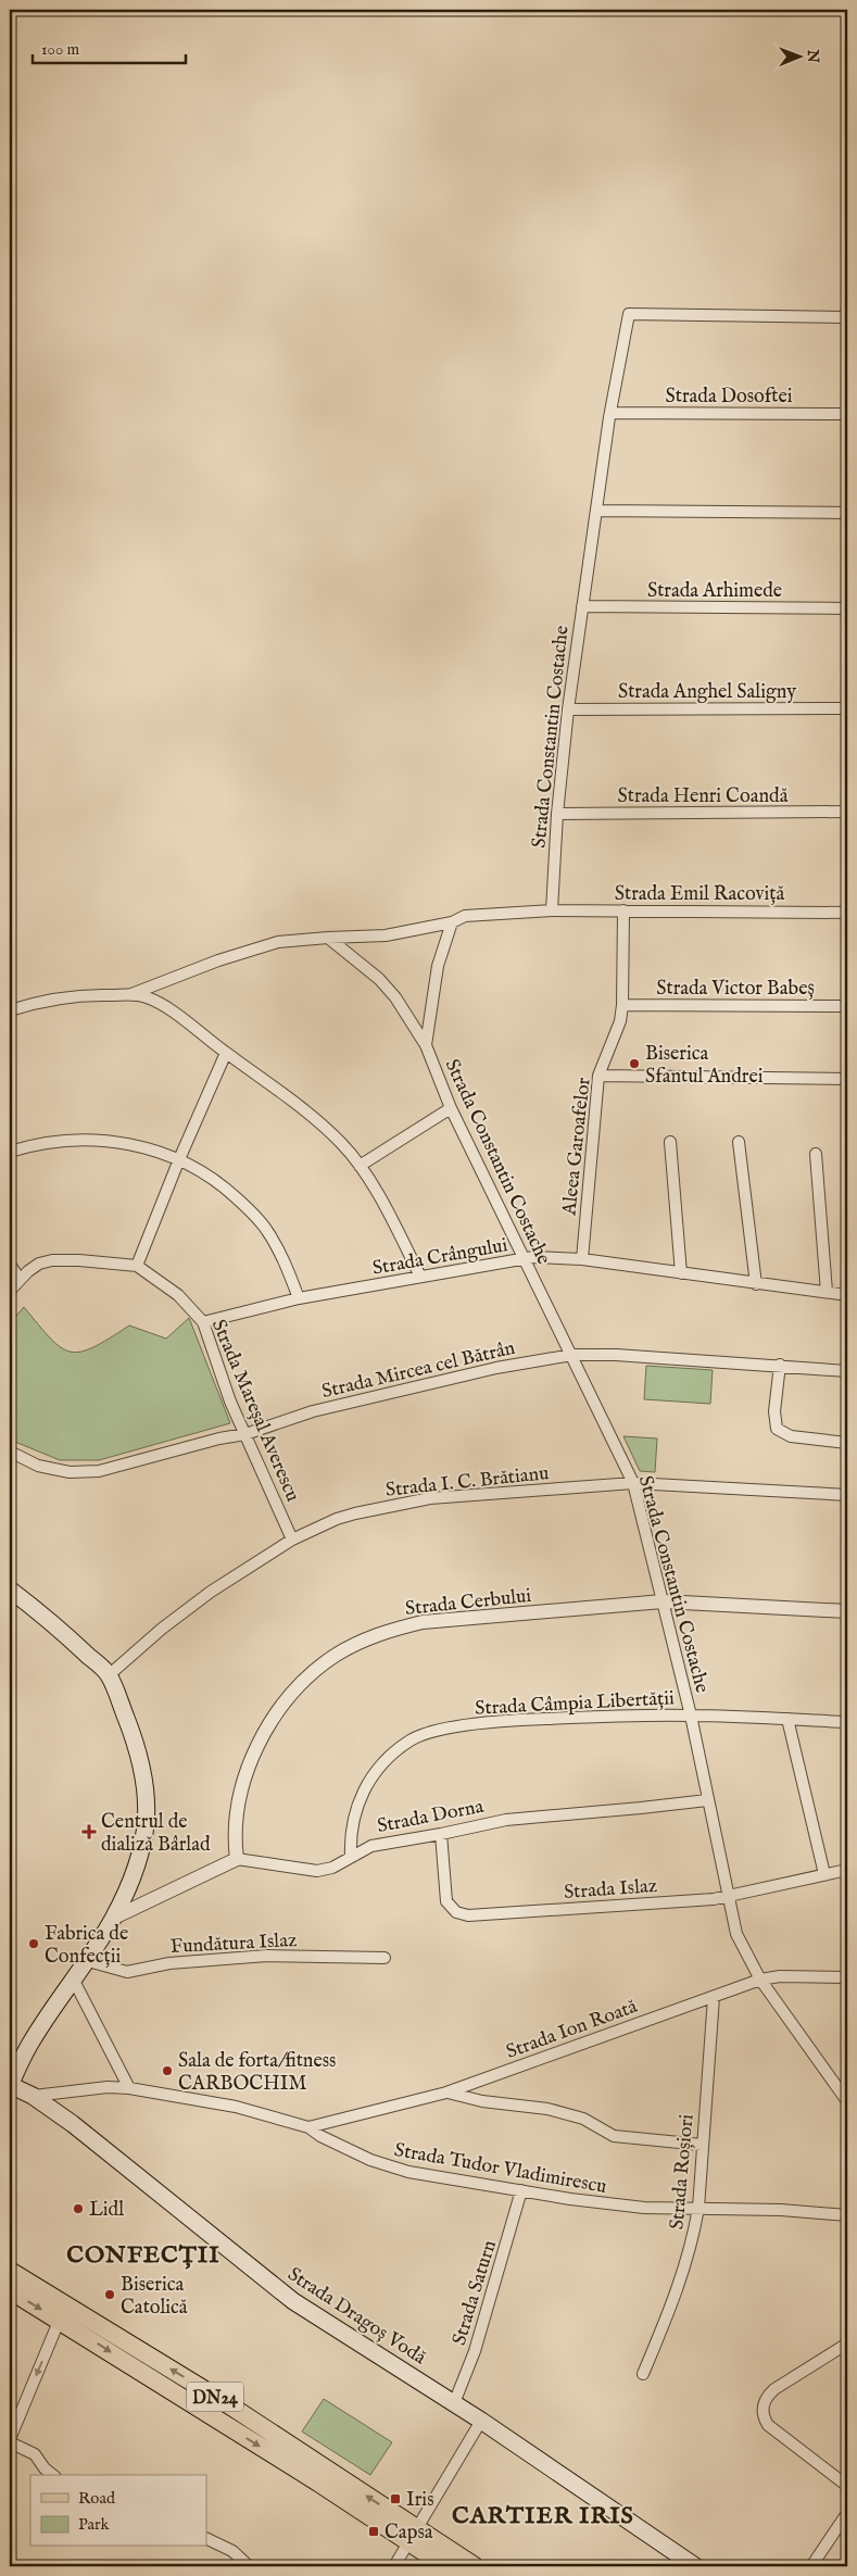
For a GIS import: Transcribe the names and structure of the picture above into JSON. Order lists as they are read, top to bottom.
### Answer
{
  "streets": {
    "main road": ["Strada Dragoș Vodă", "DN24"],
    "street": [
      "Strada Dosoftei",
      "Strada Arhimede",
      "Strada Anghel Saligny",
      "Strada Constantin Costache",
      "Strada Henri Coandă",
      "Strada Emil Racoviță",
      "Strada Victor Babeș",
      "Aleea Garoafelor",
      "Strada Crângului",
      "Strada Mircea cel Bătrân",
      "Strada Mareșal Averescu",
      "Strada I. C. Brătianu",
      "Strada Cerbului",
      "Strada Câmpia Libertății",
      "Strada Dorna",
      "Strada Islaz",
      "Fundătura Islaz",
      "Strada Ion Roată",
      "Strada Tudor Vladimirescu",
      "Strada Roșiori",
      "Strada Saturn"
    ]
  },
  "crossings": [
    ["Strada Dosoftei", "Strada Constantin Costache"],
    ["Strada Arhimede", "Strada Constantin Costache"],
    ["Strada Anghel Saligny", "Strada Constantin Costache"],
    ["Strada Constantin Costache", "Strada Henri Coandă"],
    ["Strada Constantin Costache", "Strada Emil Racoviță"],
    ["Strada Constantin Costache", "Strada Crângului"],
    ["Strada Constantin Costache", "Strada Mircea cel Bătrân"],
    ["Strada Constantin Costache", "Strada I. C. Brătianu"],
    ["Strada Constantin Costache", "Strada Cerbului"],
    ["Strada Constantin Costache", "Strada Câmpia Libertății"],
    ["Strada Constantin Costache", "Strada Dorna"],
    ["Strada Constantin Costache", "Strada Islaz"],
    ["Strada Constantin Costache", "Strada Ion Roată"],
    ["Strada Emil Racoviță", "Aleea Garoafelor"],
    ["Strada Victor Babeș", "Aleea Garoafelor"],
    ["Aleea Garoafelor", "Strada Crângului"],
    ["Strada Crângului", "Strada Mareșal Averescu"],
    ["Strada Mircea cel Bătrân", "Strada Mareșal Averescu"],
    ["Strada Mareșal Averescu", "Strada I. C. Brătianu"],
    ["Strada Cerbului", "Strada Dorna"],
    ["Strada Câmpia Libertății", "Strada Dorna"],
    ["Strada Dorna", "Strada Islaz"],
    ["Strada Ion Roată", "Strada Tudor Vladimirescu"],
    ["Strada Ion Roată", "Strada Roșiori"],
    ["Strada Tudor Vladimirescu", "Strada Roșiori"],
    ["Strada Tudor Vladimirescu", "Strada Saturn"],
    ["Strada Tudor Vladimirescu", "Strada Dragoș Vodă"],
    ["Strada Saturn", "Strada Dragoș Vodă"]
  ],
  "districts": ["CONFECȚII", "CARTIER IRIS"],
  "places": {
    "other": [
      "Biserica Sfantul Andrei",
      "Fabrica de Confecții",
      "Sala de forta/fitness CARBOCHIM",
      "Lidl",
      "Biserica Catolică"
    ],
    "health": ["Centrul de dializă Bârlad"],
    "transit": ["Iris", "Capsa"]
  },
  "legend": ["Road", "Park"],
  "scale_bar": "100 m",
  "north": "right"
}
